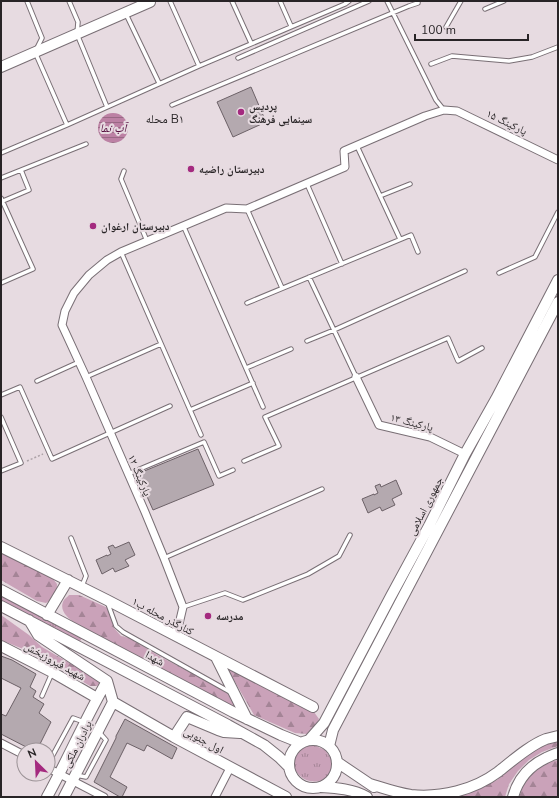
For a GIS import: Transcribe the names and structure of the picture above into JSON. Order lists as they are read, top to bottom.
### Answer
{
  "streets": {
    "main road": [
      "جمهوری اسلامی",
      "کنارگذر محله ب۱",
      "شهدا",
      "شهید فیروزبخش",
      "اول جنوبی",
      "برادران ملکی"
    ],
    "street": ["پارکینگ ۱۵", "پارکینگ ۱۳", "پارکینگ ۱۲"]
  },
  "crossings": [
    ["پارکینگ ۱۳", "جمهوری اسلامی"],
    ["جمهوری اسلامی", "شهدا"],
    ["شهید فیروزبخش", "برادران ملکی"],
    ["اول جنوبی", "برادران ملکی"]
  ],
  "districts": ["محله B۱"],
  "water": ["آب نما"],
  "places": [
    "پردیس سینمایی فرهنگ",
    "دبیرستان راضیه",
    "دبیرستان ارغوان",
    "مدرسه"
  ],
  "scale_bar": "100 m",
  "north": "top left"
}
